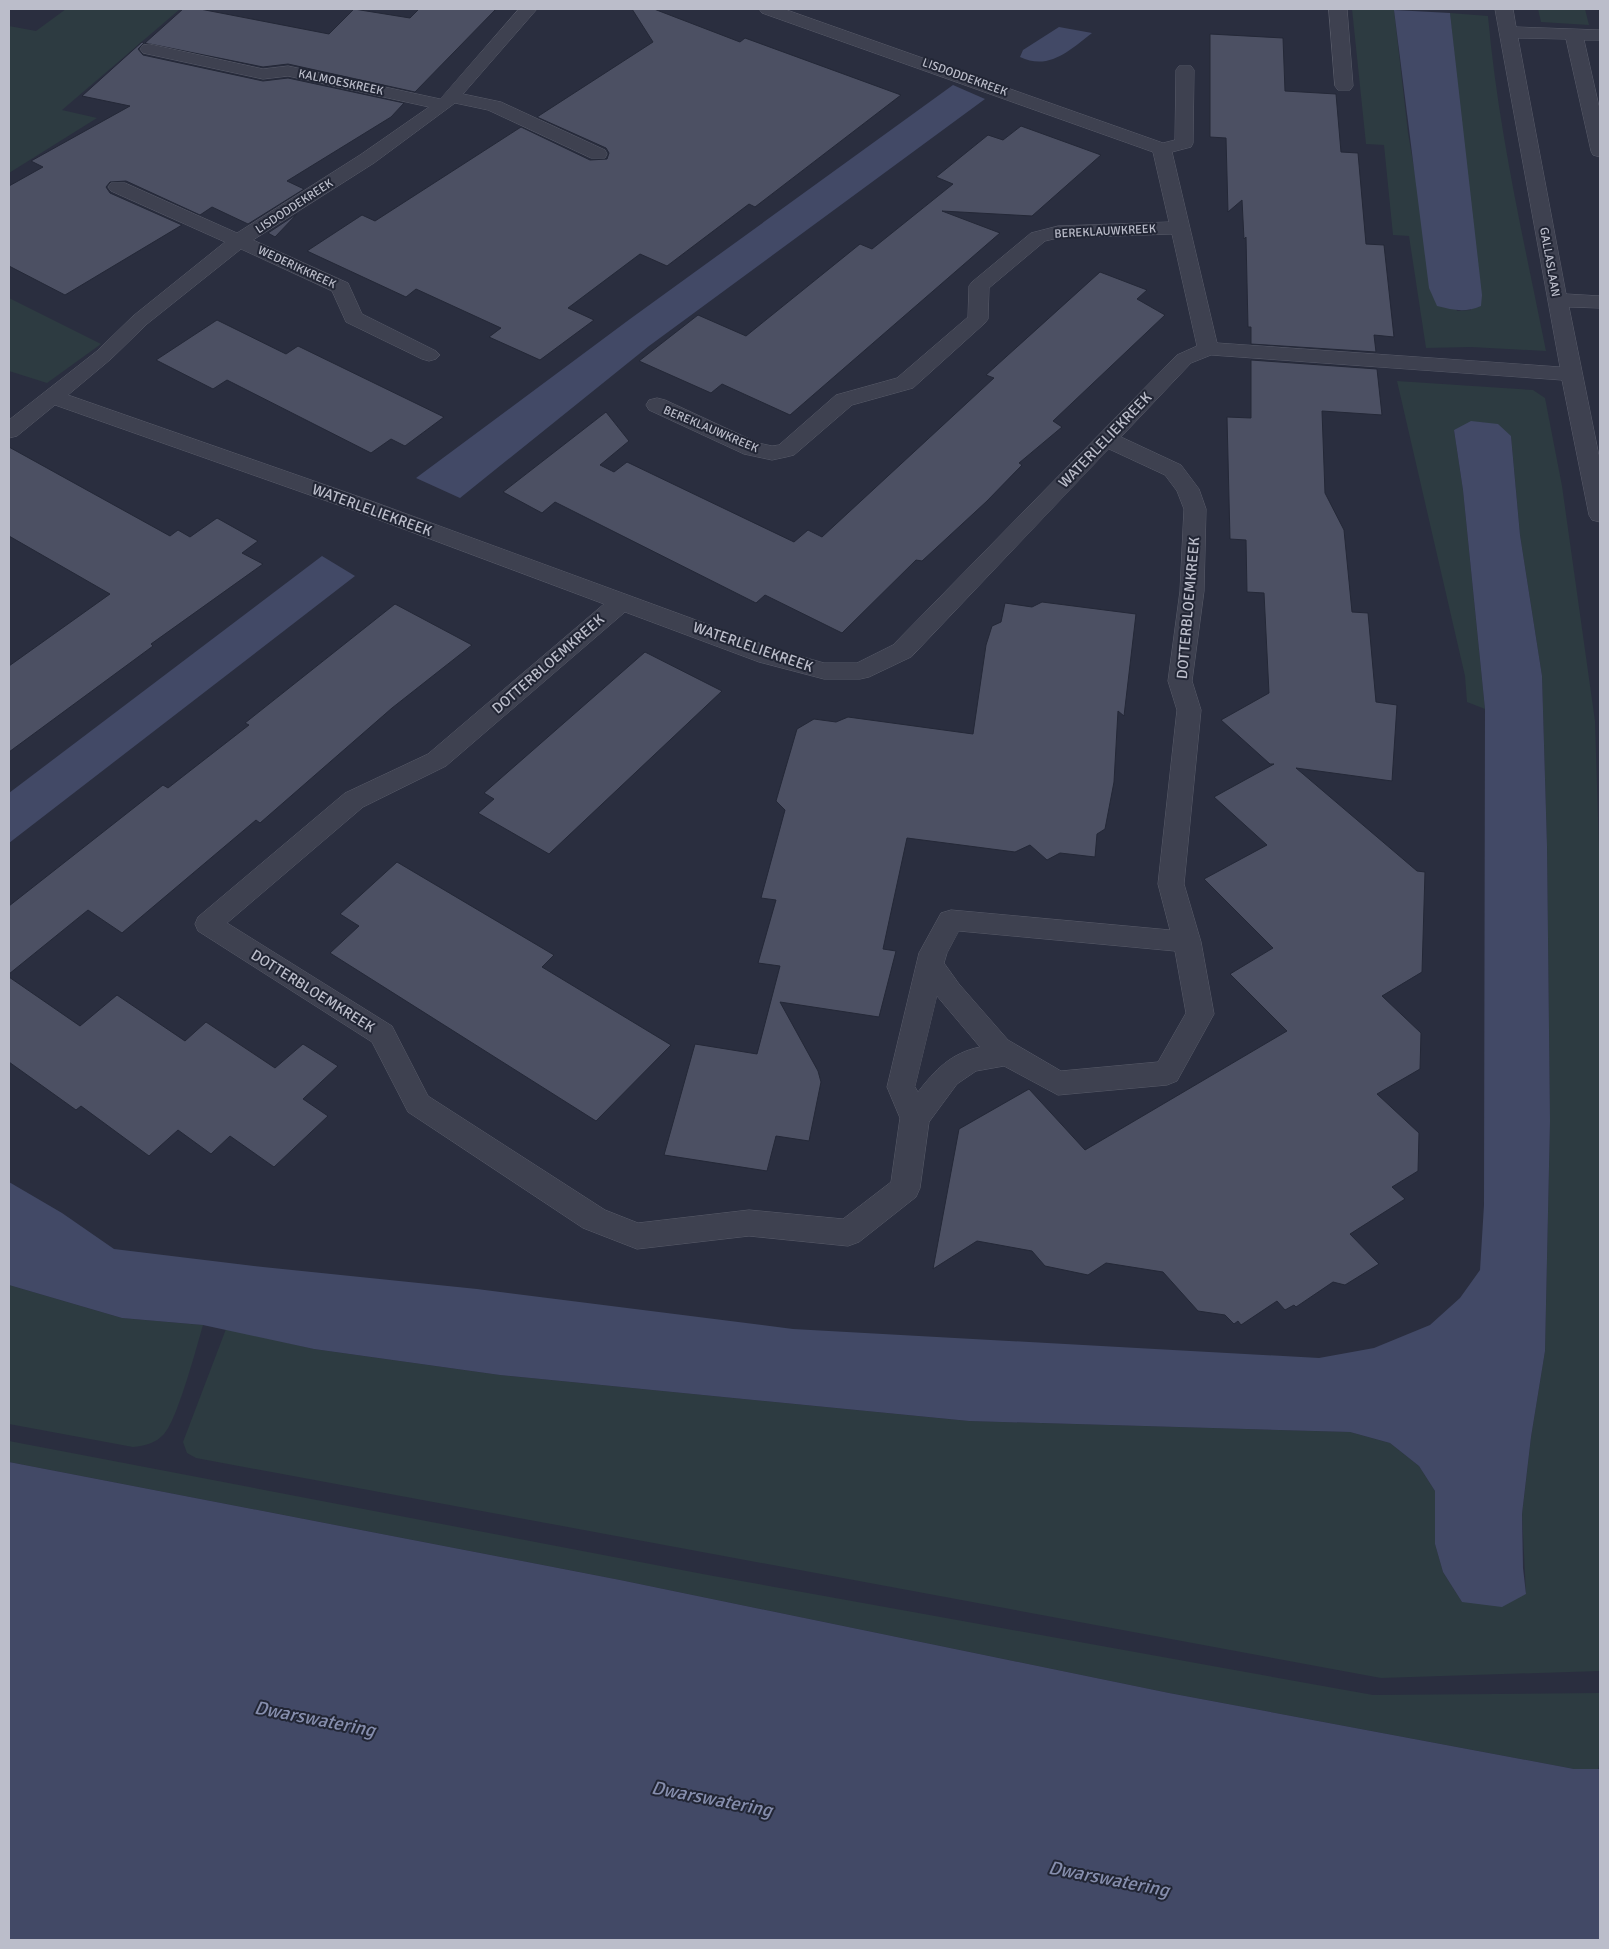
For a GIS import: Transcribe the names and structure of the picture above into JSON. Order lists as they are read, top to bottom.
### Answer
{
  "streets": {
    "street": [
      "LISDODDEKREEK",
      "KALMOESKREEK",
      "BEREKLAUWKREEK",
      "GALLASLAAN",
      "WEDERIKKREEK",
      "WATERLELIEKREEK",
      "DOTTERBLOEMKREEK"
    ]
  },
  "crossings": [
    ["LISDODDEKREEK", "KALMOESKREEK"],
    ["LISDODDEKREEK", "WEDERIKKREEK"],
    ["LISDODDEKREEK", "WATERLELIEKREEK"],
    ["GALLASLAAN", "WATERLELIEKREEK"],
    ["WATERLELIEKREEK", "DOTTERBLOEMKREEK"]
  ],
  "water": ["Dwarswatering"]
}
